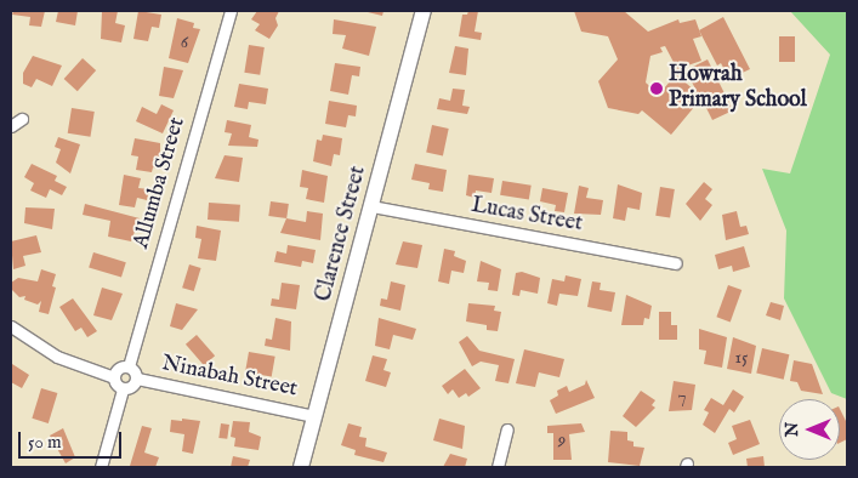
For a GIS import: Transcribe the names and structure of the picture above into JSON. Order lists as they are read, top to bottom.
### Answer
{
  "streets": {
    "main road": ["Clarence Street"],
    "street": ["Allumba Street", "Lucas Street", "Ninabah Street"]
  },
  "crossings": [
    ["Allumba Street", "Ninabah Street"],
    ["Lucas Street", "Clarence Street"],
    ["Clarence Street", "Ninabah Street"]
  ],
  "places": ["Howrah Primary School"],
  "house_numbers": [
    "6",
    "15",
    "7",
    "9"
  ],
  "scale_bar": "50 m",
  "north": "left"
}
